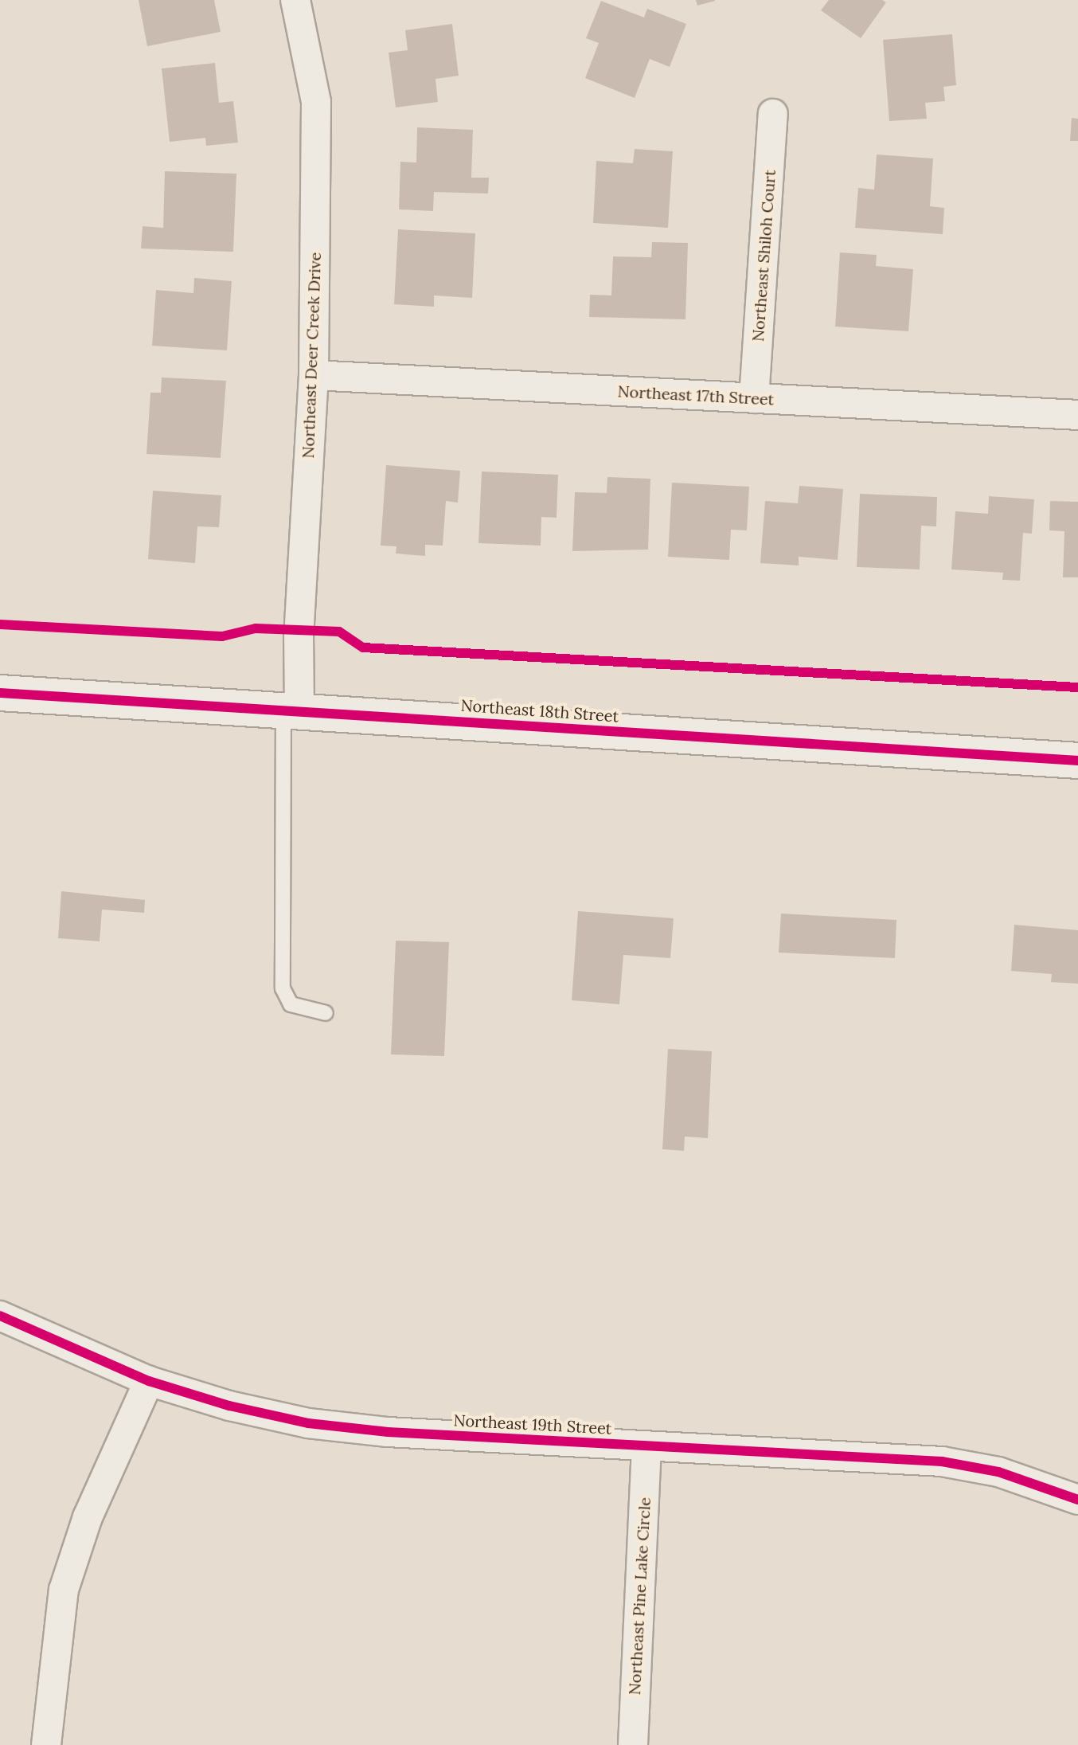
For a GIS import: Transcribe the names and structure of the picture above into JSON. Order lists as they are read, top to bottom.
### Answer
{
  "streets": {
    "street": [
      "Northeast Shiloh Court",
      "Northeast Deer Creek Drive",
      "Northeast 17th Street",
      "Northeast 18th Street",
      "Northeast 19th Street",
      "Northeast Pine Lake Circle"
    ]
  },
  "crossings": [
    ["Northeast Shiloh Court", "Northeast 17th Street"],
    ["Northeast Deer Creek Drive", "Northeast 17th Street"],
    ["Northeast Deer Creek Drive", "Northeast 18th Street"],
    ["Northeast 19th Street", "Northeast Pine Lake Circle"]
  ]
}
